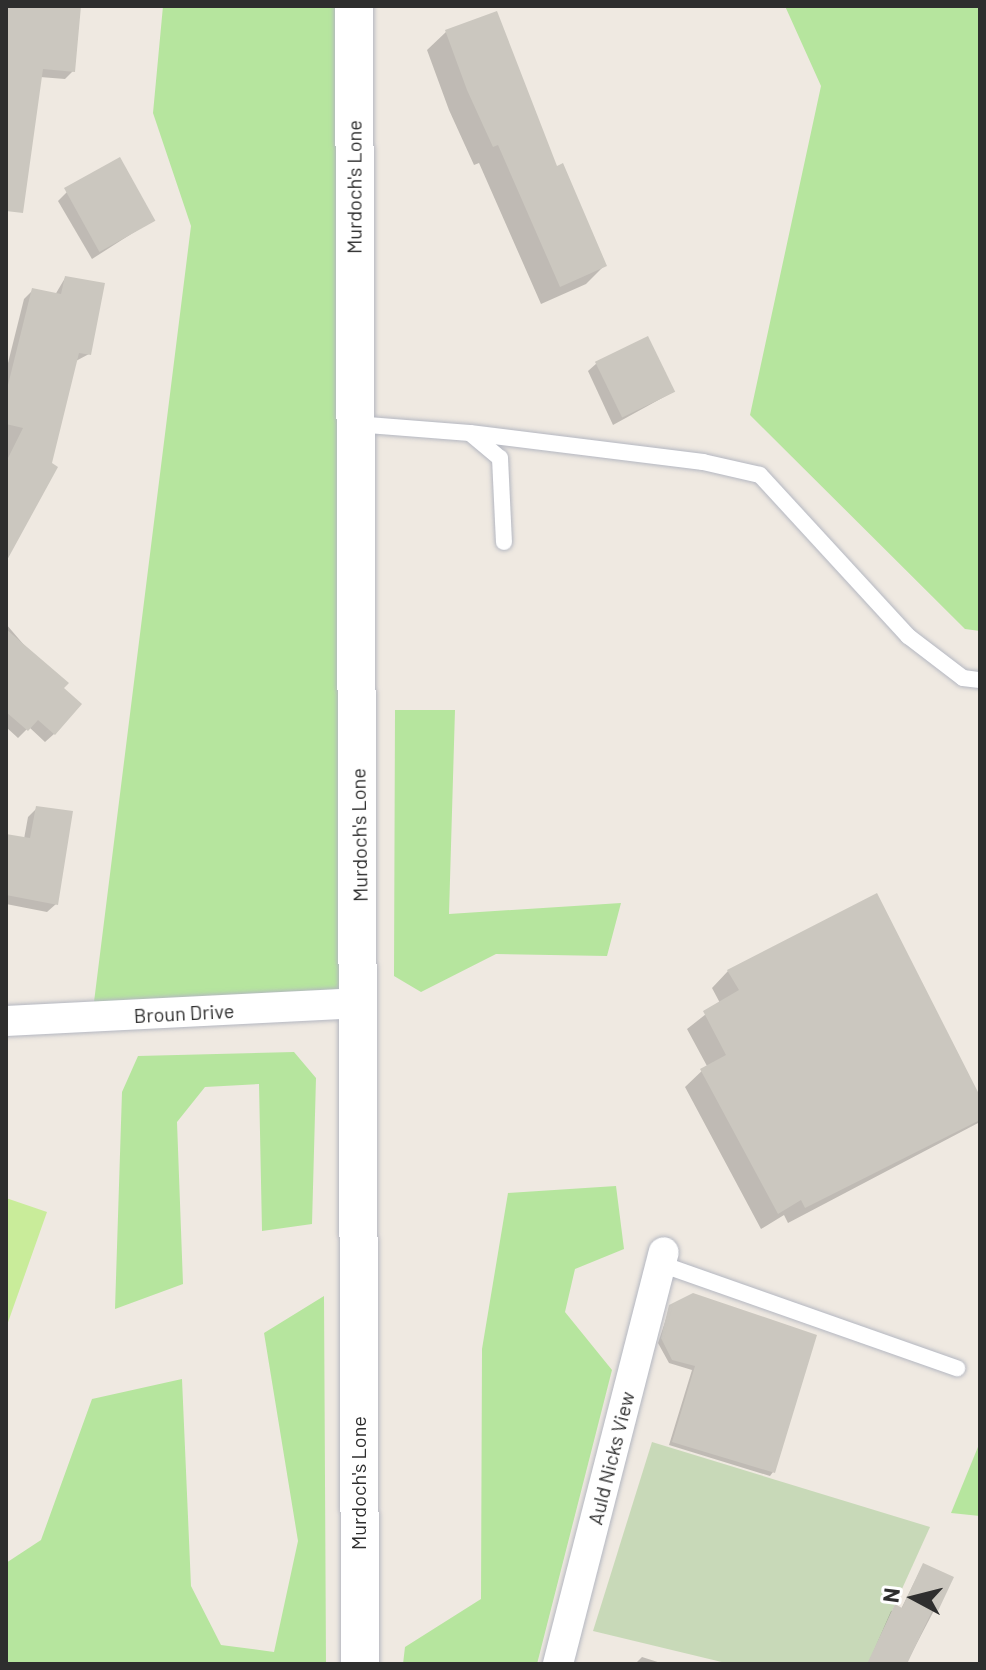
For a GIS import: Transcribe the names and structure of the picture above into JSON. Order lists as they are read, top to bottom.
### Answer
{
  "streets": {
    "street": ["Murdoch's Lone", "Broun Drive", "Auld Nicks View"]
  },
  "crossings": [
    ["Murdoch's Lone", "Broun Drive"]
  ],
  "north": "left"
}
